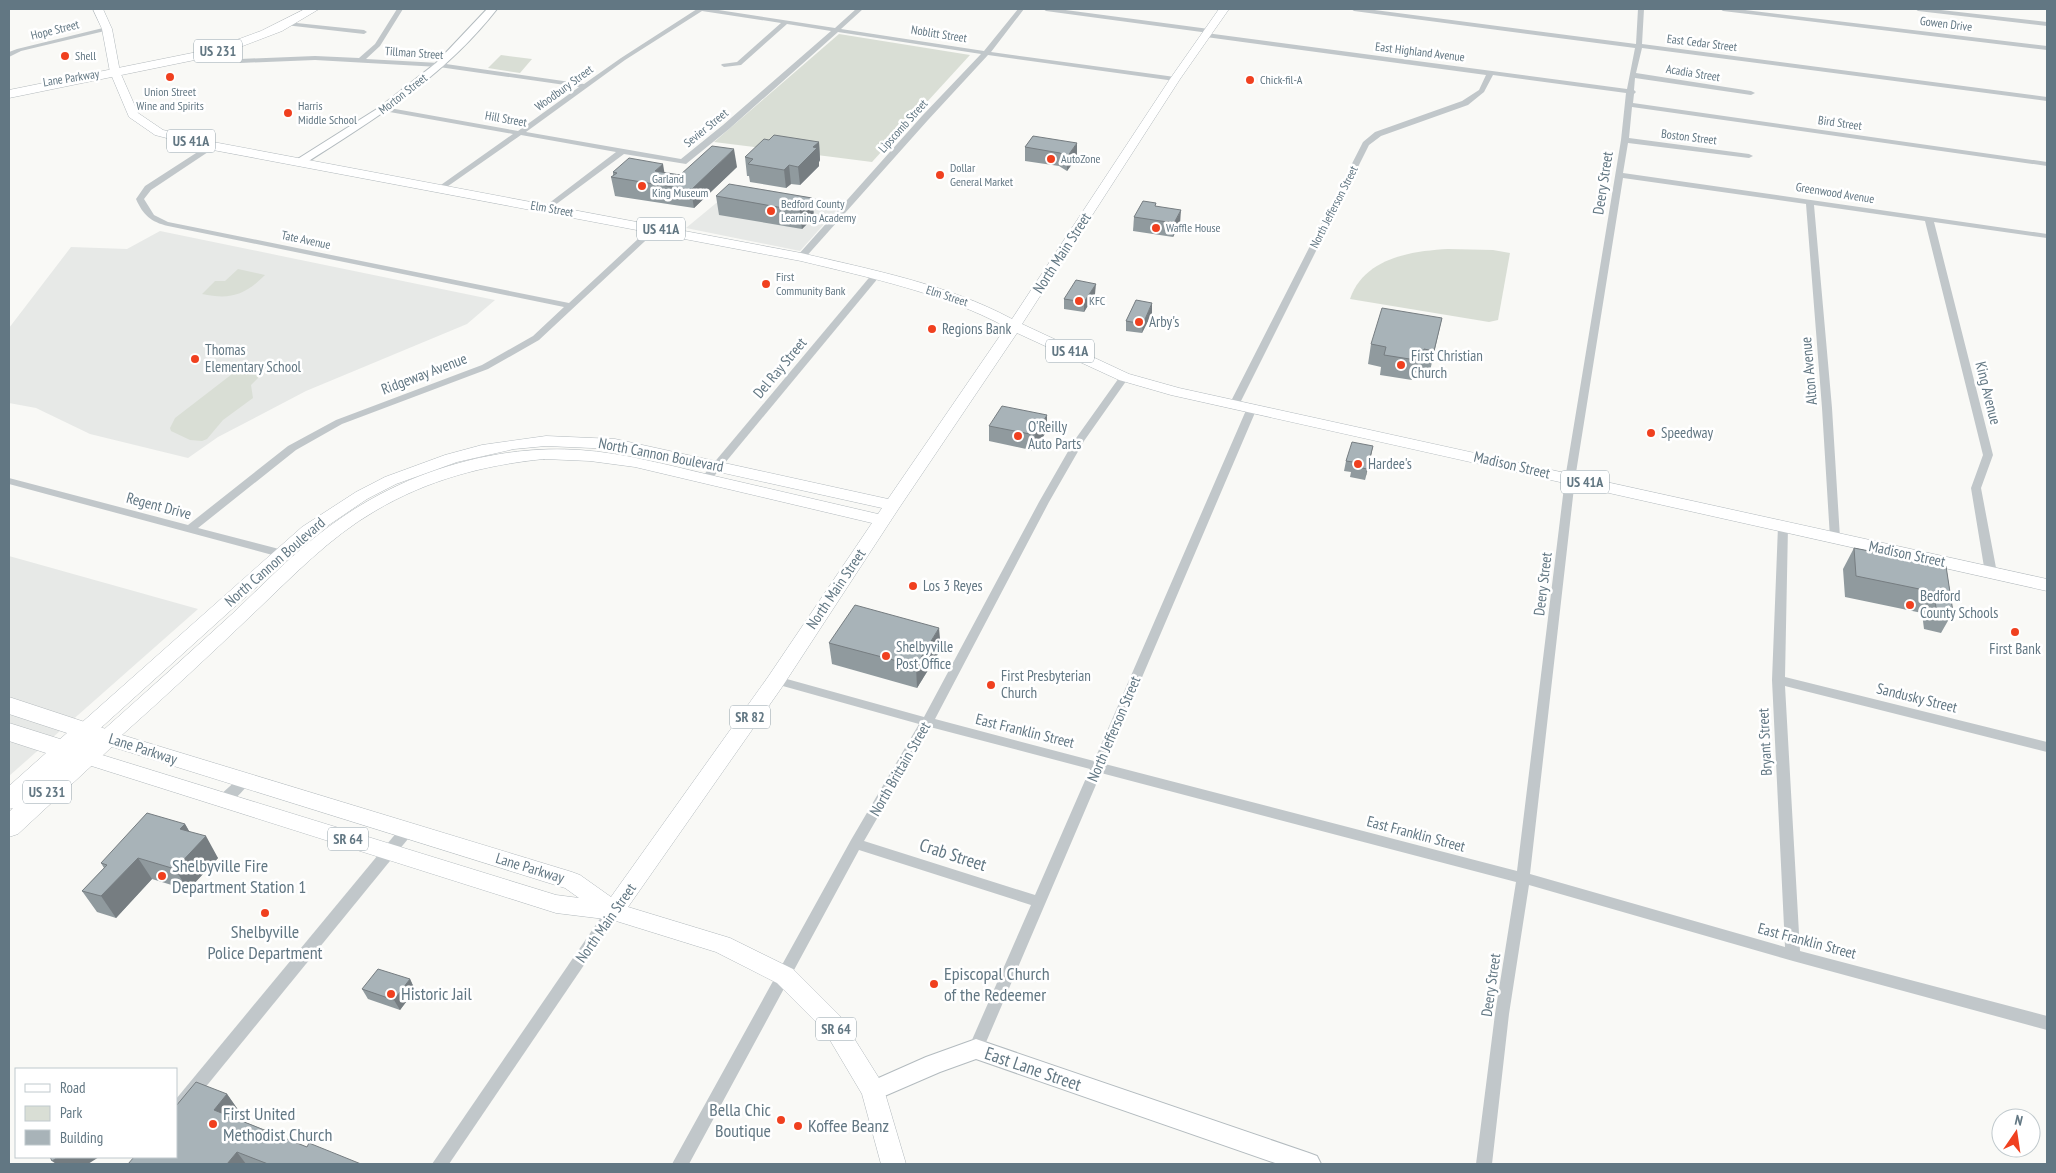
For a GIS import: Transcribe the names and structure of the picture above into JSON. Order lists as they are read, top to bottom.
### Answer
{
  "streets": {
    "highway": ["US 231", "Lane Parkway", "North Cannon Boulevard"],
    "main road": [
      "US 41A",
      "Elm Street",
      "North Main Street",
      "Madison Street",
      "SR 82",
      "SR 64"
    ],
    "street": [
      "Gowen Drive",
      "Hope Street",
      "Noblitt Street",
      "East Cedar Street",
      "East Highland Avenue",
      "Tillman Street",
      "Acadia Street",
      "Woodbury Street",
      "Morton Street",
      "Hill Street",
      "Bird Street",
      "Lipscomb Street",
      "Sevier Street",
      "Boston Street",
      "Deery Street",
      "Greenwood Avenue",
      "North Jefferson Street",
      "Tate Avenue",
      "Del Ray Street",
      "Alton Avenue",
      "Ridgeway Avenue",
      "King Avenue",
      "Regent Drive",
      "Sandusky Street",
      "East Franklin Street",
      "Bryant Street",
      "North Brittain Street",
      "Crab Street",
      "East Lane Street"
    ]
  },
  "crossings": [
    ["Hope Street", "US 41A"],
    ["Noblitt Street", "Woodbury Street"],
    ["Noblitt Street", "Lipscomb Street"],
    ["Noblitt Street", "Sevier Street"],
    ["Noblitt Street", "North Main Street"],
    ["East Cedar Street", "Deery Street"],
    ["US 231", "Lane Parkway"],
    ["US 231", "US 41A"],
    ["US 231", "Elm Street"],
    ["East Highland Avenue", "Deery Street"],
    ["East Highland Avenue", "North Jefferson Street"],
    ["East Highland Avenue", "North Main Street"],
    ["Tillman Street", "Woodbury Street"],
    ["Tillman Street", "Morton Street"],
    ["Acadia Street", "Deery Street"],
    ["Lane Parkway", "US 41A"],
    ["Lane Parkway", "Elm Street"],
    ["Lane Parkway", "North Main Street"],
    ["Lane Parkway", "North Cannon Boulevard"],
    ["Lane Parkway", "SR 64"],
    ["Woodbury Street", "Hill Street"],
    ["Woodbury Street", "Elm Street"],
    ["Morton Street", "Hill Street"],
    ["Morton Street", "Elm Street"],
    ["Hill Street", "Sevier Street"],
    ["Bird Street", "Deery Street"],
    ["Lipscomb Street", "Elm Street"],
    ["Boston Street", "Deery Street"],
    ["US 41A", "Elm Street"],
    ["Deery Street", "Greenwood Avenue"],
    ["Deery Street", "Madison Street"],
    ["Deery Street", "East Franklin Street"],
    ["Greenwood Avenue", "Alton Avenue"],
    ["Greenwood Avenue", "King Avenue"],
    ["North Jefferson Street", "Madison Street"],
    ["North Jefferson Street", "East Franklin Street"],
    ["North Jefferson Street", "Crab Street"],
    ["North Jefferson Street", "East Lane Street"],
    ["Elm Street", "Tate Avenue"],
    ["Elm Street", "North Main Street"],
    ["Elm Street", "Del Ray Street"],
    ["Elm Street", "Ridgeway Avenue"],
    ["Elm Street", "Madison Street"],
    ["Tate Avenue", "Ridgeway Avenue"],
    ["North Main Street", "North Cannon Boulevard"],
    ["North Main Street", "Madison Street"],
    ["North Main Street", "East Franklin Street"],
    ["North Main Street", "SR 64"],
    ["Del Ray Street", "North Cannon Boulevard"],
    ["Alton Avenue", "Madison Street"],
    ["Ridgeway Avenue", "Regent Drive"],
    ["King Avenue", "Madison Street"],
    ["North Cannon Boulevard", "Regent Drive"],
    ["Madison Street", "Bryant Street"],
    ["Madison Street", "North Brittain Street"],
    ["Sandusky Street", "Bryant Street"],
    ["East Franklin Street", "Bryant Street"],
    ["East Franklin Street", "North Brittain Street"],
    ["North Brittain Street", "SR 64"],
    ["North Brittain Street", "Crab Street"],
    ["SR 64", "East Lane Street"]
  ],
  "places": [
    "Shell",
    "Union Street Wine and Spirits",
    "Chick-fil-A",
    "Harris Middle School",
    "AutoZone",
    "Dollar General Market",
    "Garland King Museum",
    "Bedford County Learning Academy",
    "Waffle House",
    "First Community Bank",
    "KFC",
    "Arby's",
    "Regions Bank",
    "Thomas Elementary School",
    "First Christian Church",
    "Speedway",
    "O'Reilly Auto Parts",
    "Hardee's",
    "Los 3 Reyes",
    "Bedford County Schools",
    "First Bank",
    "Shelbyville Post Office",
    "First Presbyterian Church",
    "Shelbyville Fire Department Station 1",
    "Shelbyville Police Department",
    "Episcopal Church of the Redeemer",
    "Historic Jail",
    "Bella Chic Boutique",
    "First United Methodist Church",
    "Koffee Beanz"
  ],
  "legend": ["Road", "Park", "Building"],
  "north": "top"
}
